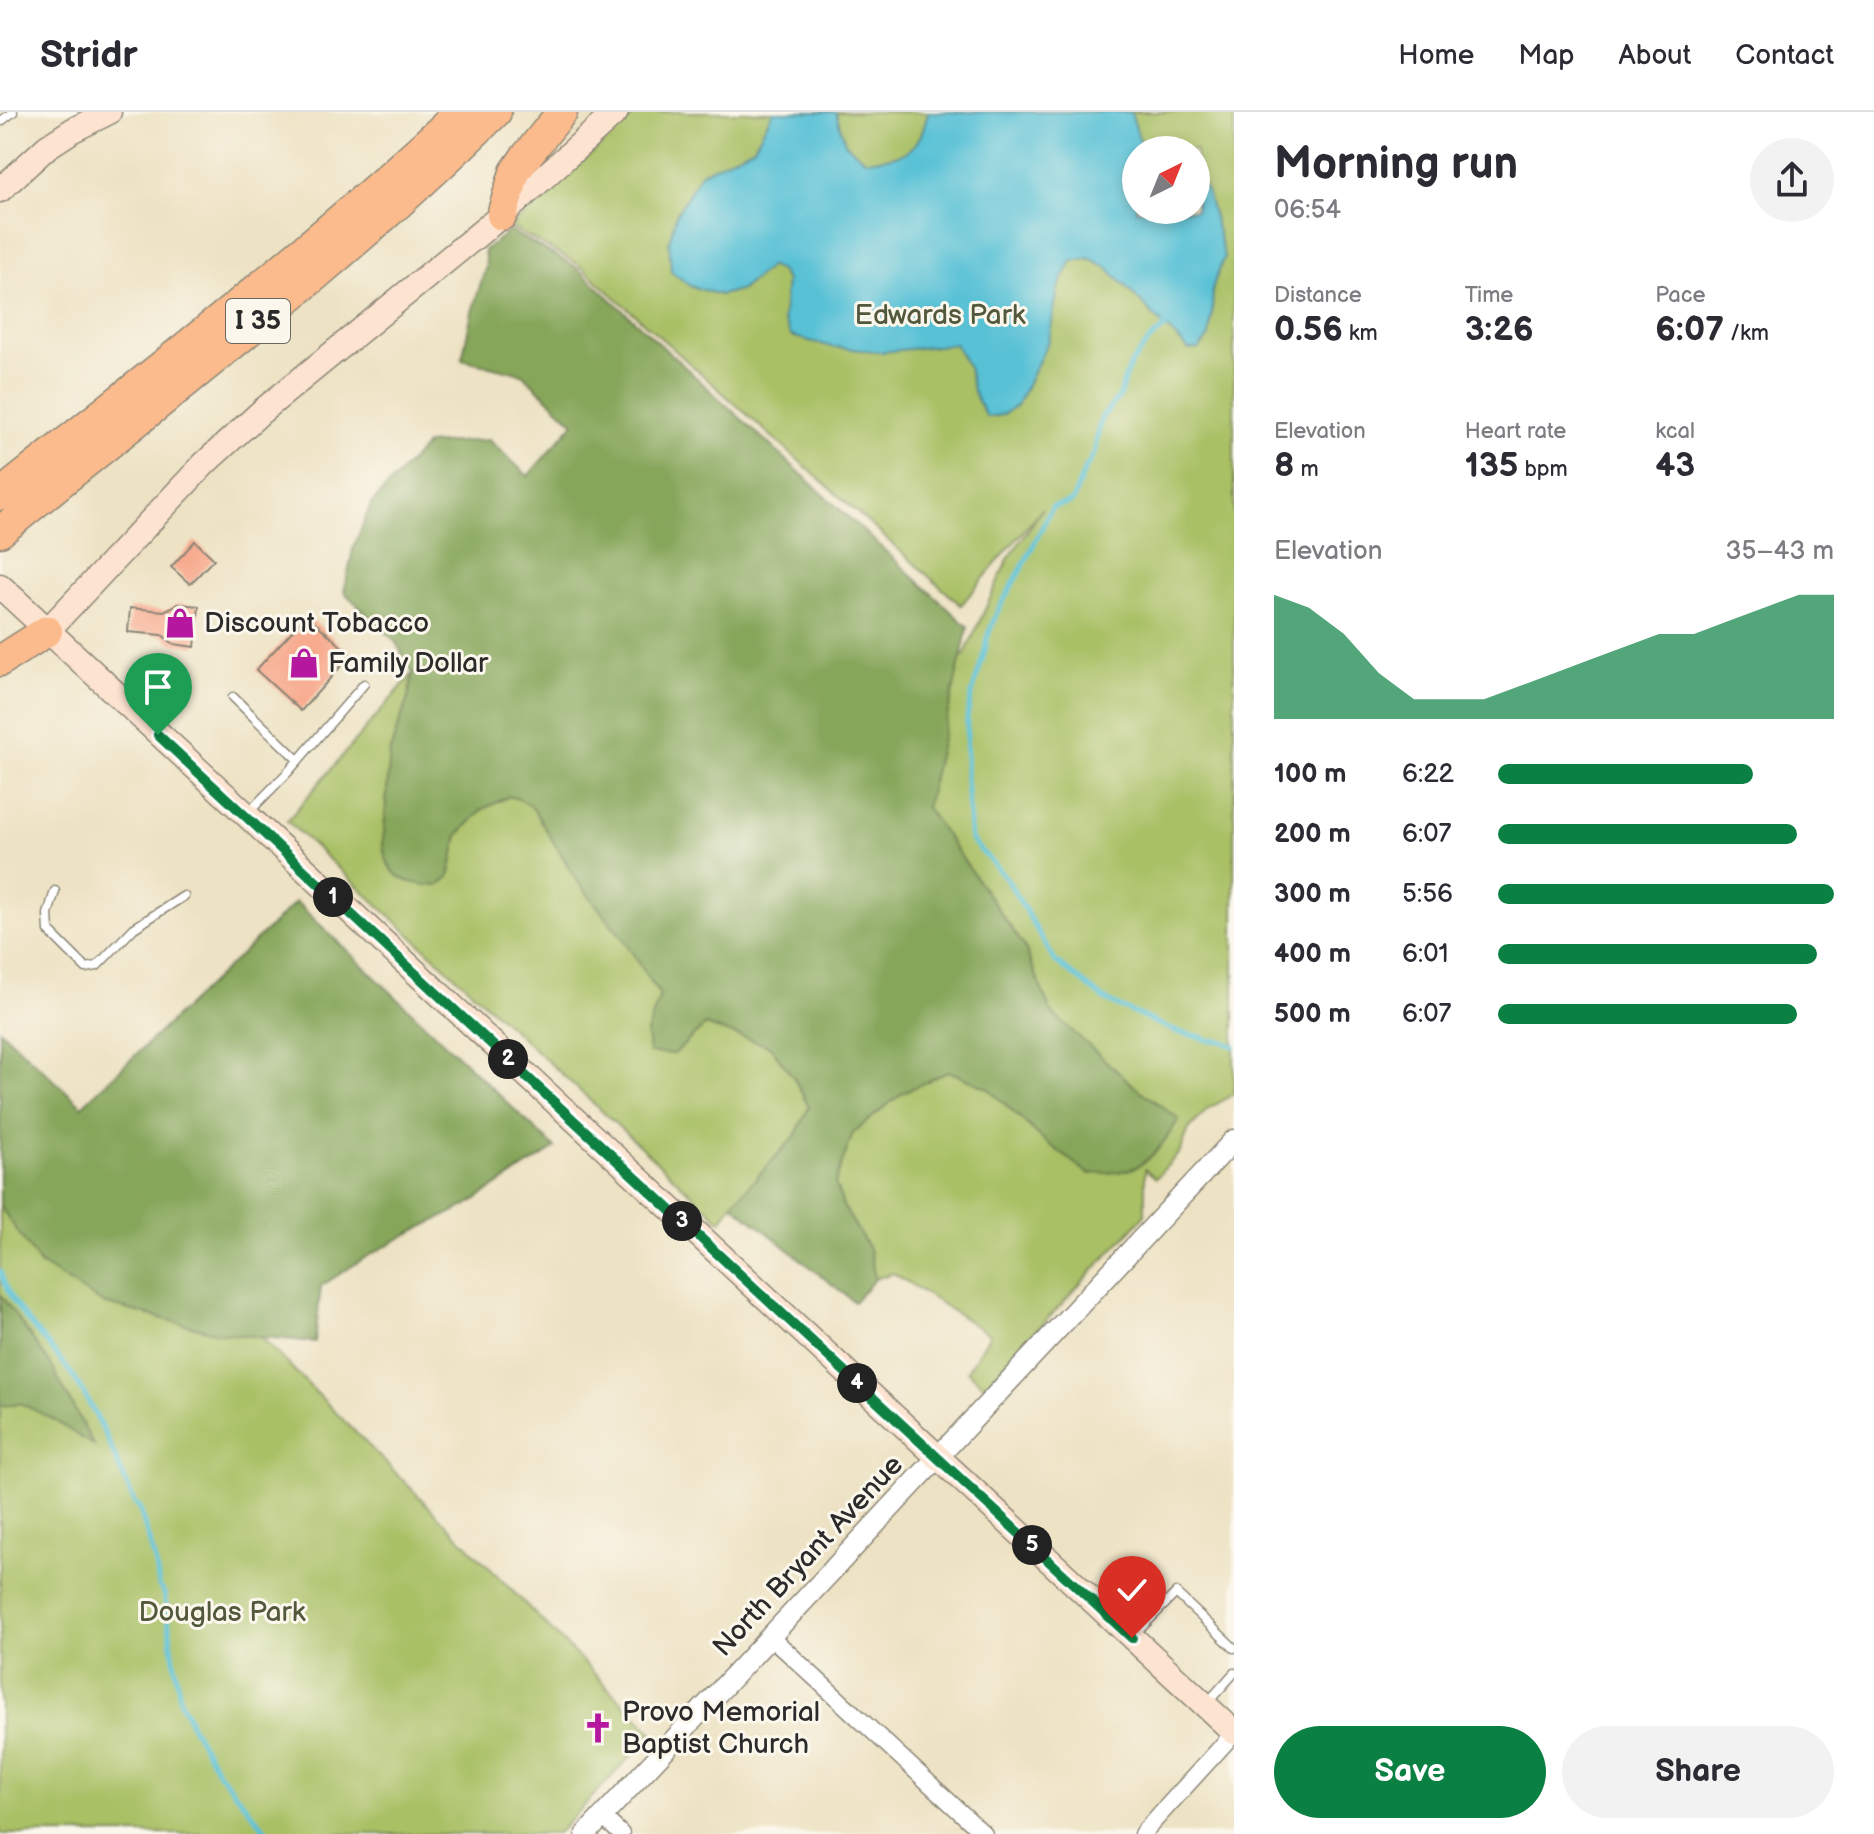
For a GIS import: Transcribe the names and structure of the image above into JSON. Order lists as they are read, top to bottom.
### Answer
{
  "streets": {
    "highway": ["I 35"],
    "street": ["North Bryant Avenue"]
  },
  "parks": ["Edwards Park", "Douglas Park"],
  "places": {
    "shop": ["Discount Tobacco", "Family Dollar"],
    "church": ["Provo Memorial Baptist Church"]
  },
  "north": "top right",
  "page": {
    "header": "Stridr",
    "nav": [
      "Home",
      "Map",
      "About",
      "Contact"
    ],
    "heading": ["Morning run", "06:54"],
    "stats": [
      ["Distance", "0.56 km"],
      ["Time", "3:26"],
      ["Pace", "6:07 /km"],
      ["Elevation", "8 m"],
      ["Heart rate", "135 bpm"],
      ["kcal", "43"]
    ],
    "chart": ["Elevation", "35–43 m"],
    "list": [
      {
        "name": "100 m",
        "note": "6:22"
      },
      {
        "name": "200 m",
        "note": "6:07"
      },
      {
        "name": "300 m",
        "note": "5:56"
      },
      {
        "name": "400 m",
        "note": "6:01"
      },
      {
        "name": "500 m",
        "note": "6:07"
      }
    ],
    "pins": [
      "1",
      "2",
      "3",
      "4",
      "5"
    ],
    "buttons": ["Save", "Share"]
  }
}
